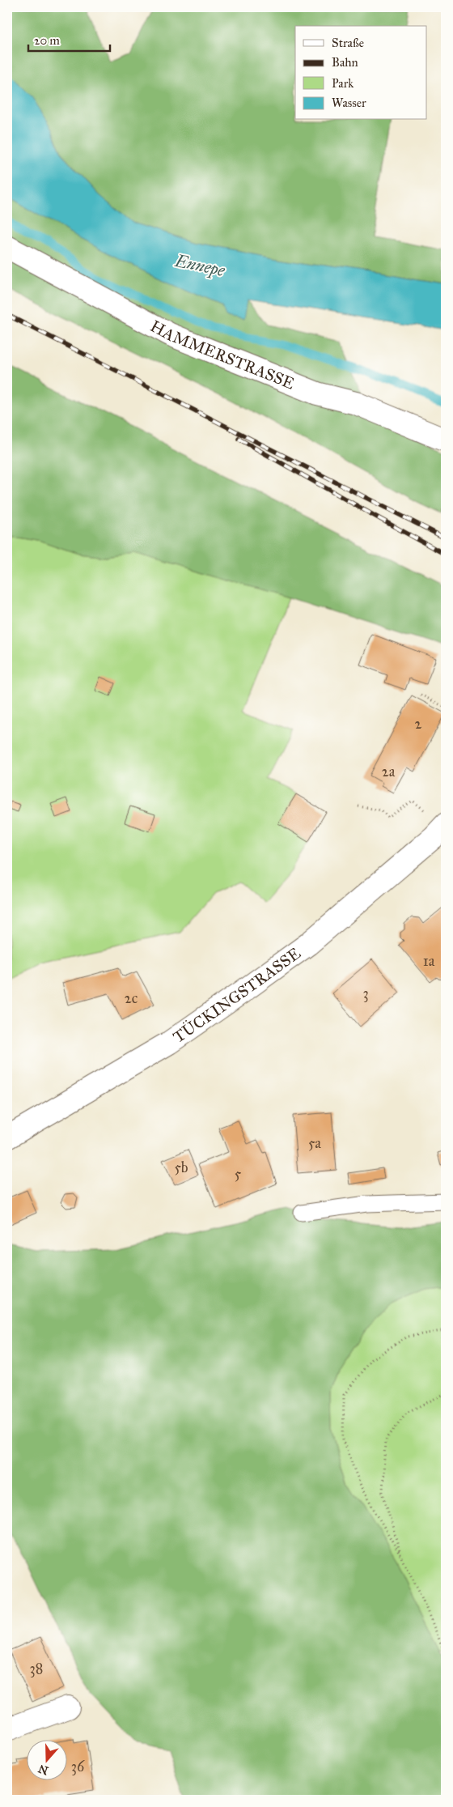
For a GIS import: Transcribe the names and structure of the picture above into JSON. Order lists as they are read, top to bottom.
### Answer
{
  "streets": {
    "street": ["HAMMERSTRASSE", "TÜCKINGSTRASSE"]
  },
  "water": ["Ennepe"],
  "house_numbers": [
    "2",
    "2a",
    "1a",
    "3",
    "2c",
    "5a",
    "5b",
    "5",
    "38",
    "36"
  ],
  "legend": [
    "Straße",
    "Bahn",
    "Park",
    "Wasser"
  ],
  "scale_bar": "20 m",
  "north": "bottom"
}
